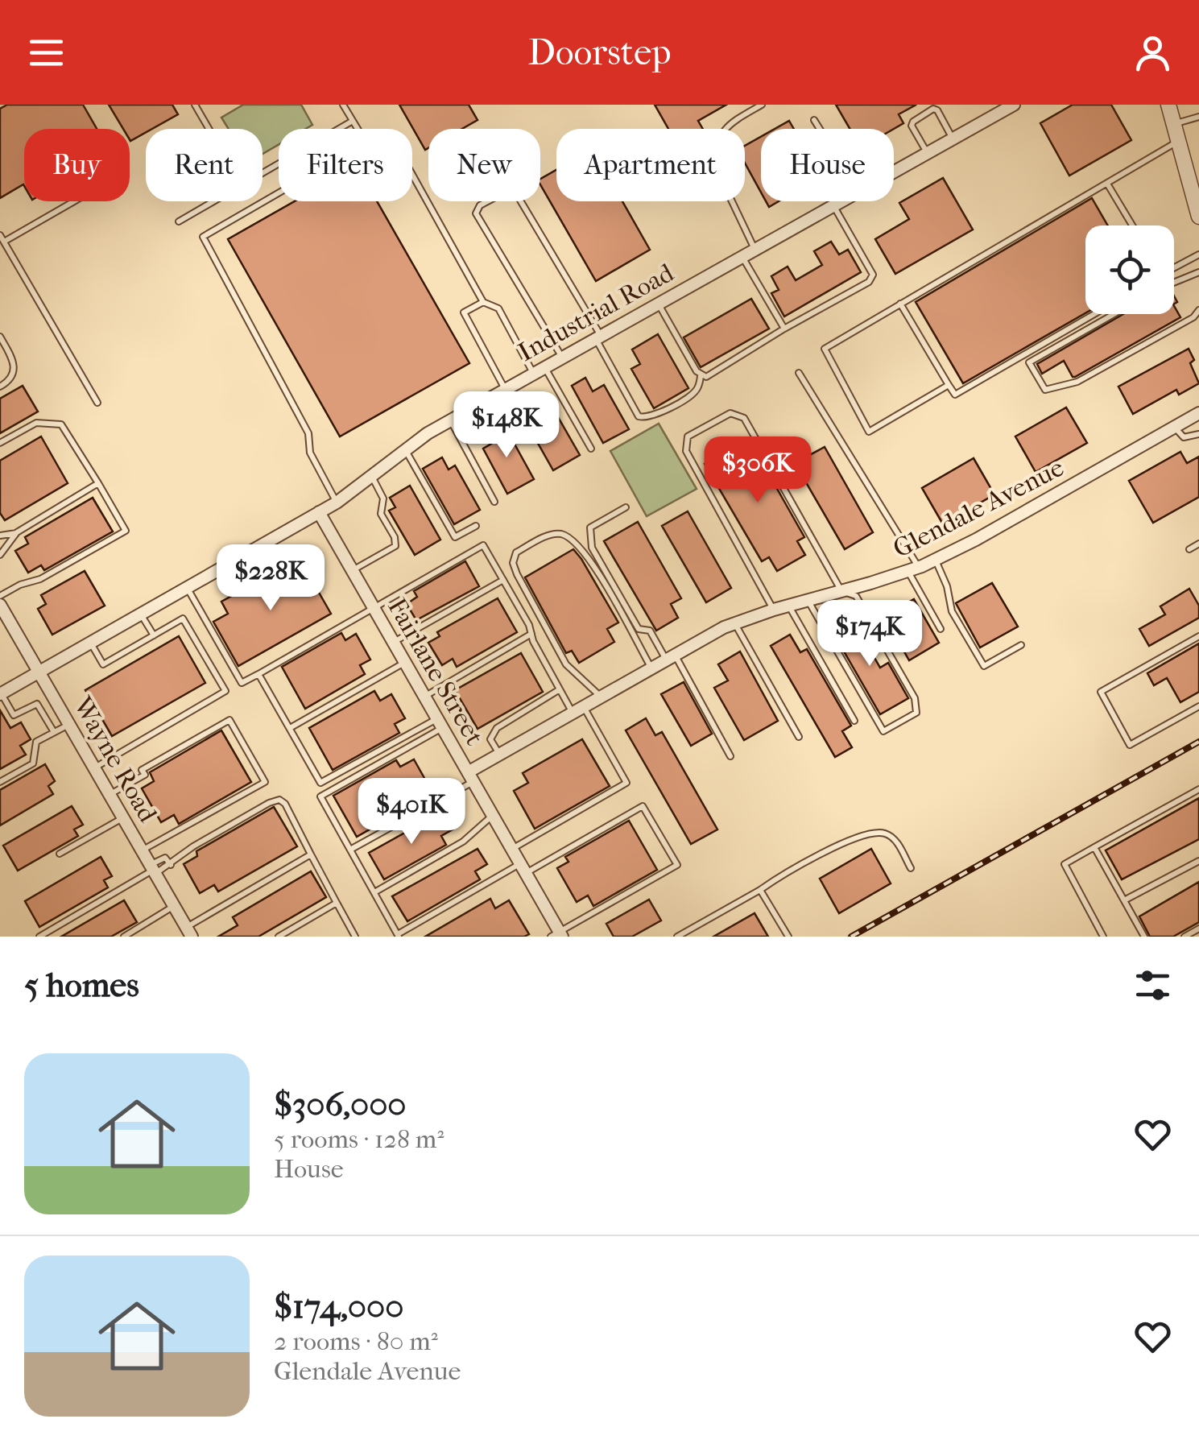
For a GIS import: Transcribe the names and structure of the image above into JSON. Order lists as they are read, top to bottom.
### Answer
{
  "streets": {
    "street": [
      "Industrial Road",
      "Glendale Avenue",
      "Fairlane Street",
      "Wayne Road"
    ]
  },
  "crossings": [
    ["Industrial Road", "Fairlane Street"],
    ["Industrial Road", "Wayne Road"],
    ["Glendale Avenue", "Fairlane Street"]
  ],
  "page": {
    "header": "Doorstep",
    "chip": [
      "Buy",
      "Rent",
      "Filters",
      "New",
      "Apartment",
      "House"
    ],
    "price": [
      "$148K",
      "$306K",
      "$228K",
      "$174K",
      "$401K"
    ],
    "heading": "5 homes",
    "list": [
      {
        "name": "$306,000",
        "note": "5 rooms · 128 m² · House"
      },
      {
        "name": "$174,000",
        "note": "2 rooms · 80 m² · Glendale Avenue"
      }
    ]
  }
}
